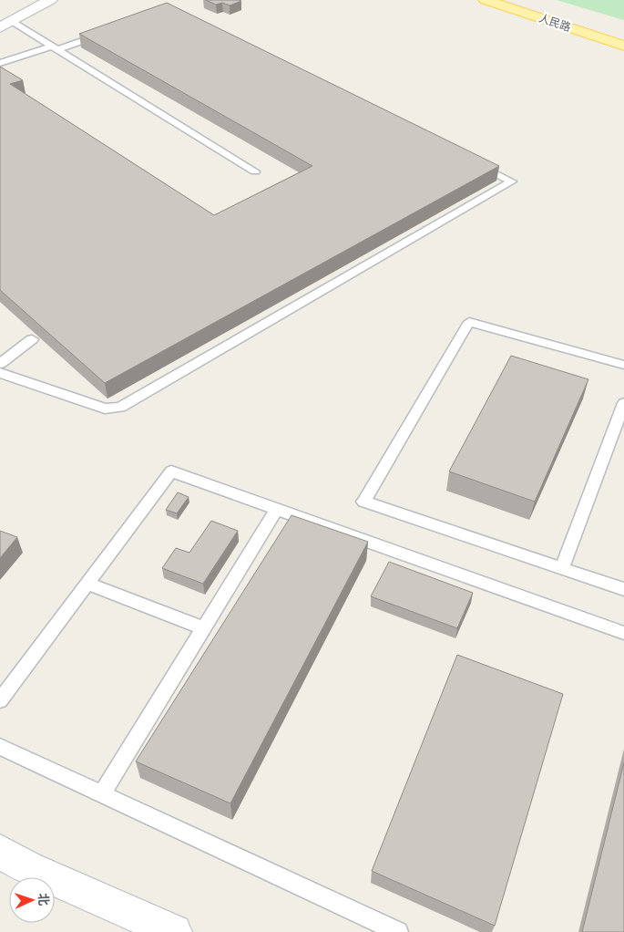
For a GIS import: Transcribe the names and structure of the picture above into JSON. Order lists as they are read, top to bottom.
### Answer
{
  "streets": {
    "main road": ["人民路"]
  },
  "north": "right"
}
